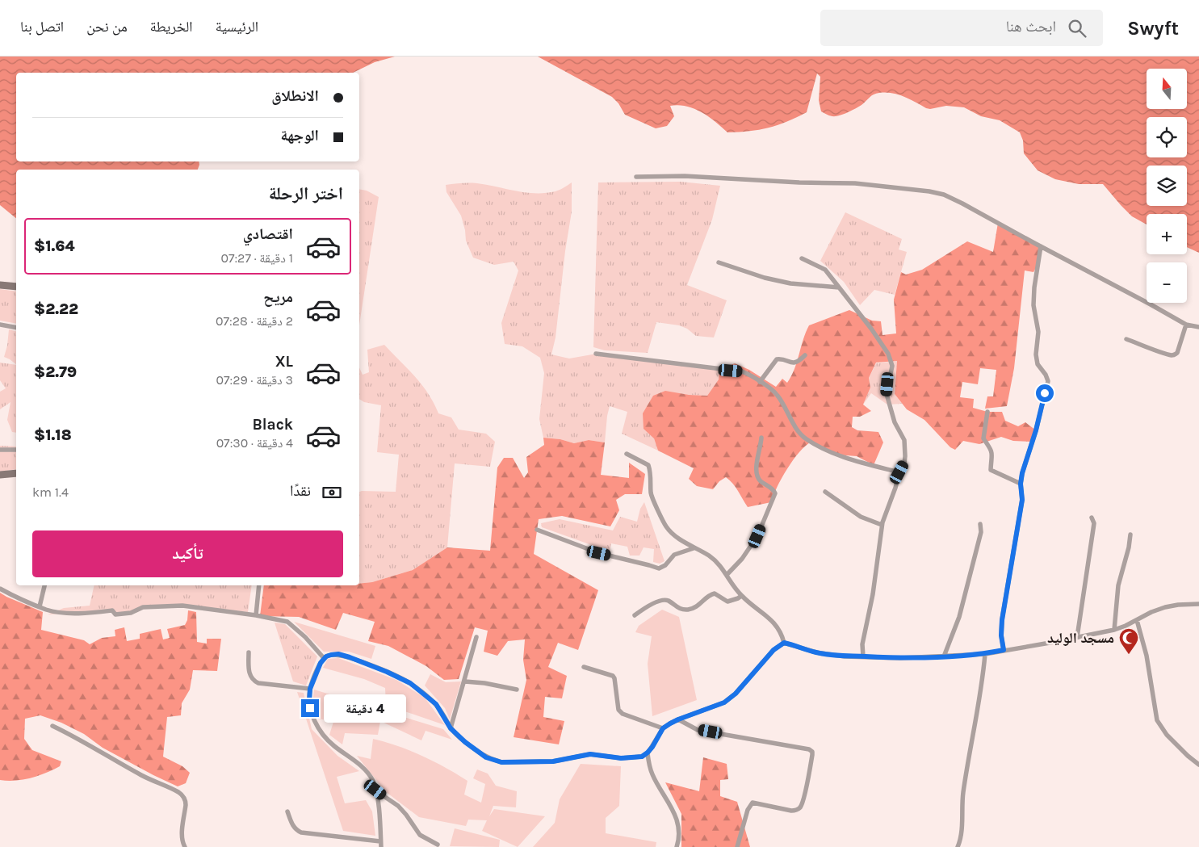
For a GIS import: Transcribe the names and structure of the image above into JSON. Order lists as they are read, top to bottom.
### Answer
{
  "places": {
    "mosque": ["مسجد الوليد"]
  },
  "north": "top",
  "page": {
    "header": "Swyft",
    "search": "ابحث هنا",
    "nav": [
      "الرئيسية",
      "الخريطة",
      "من نحن",
      "اتصل بنا"
    ],
    "map_buttons": ["+", "−"],
    "banner": ["الانطلاق", "الوجهة"],
    "heading": "اختر الرحلة",
    "list": [
      {
        "name": "اقتصادي",
        "note": "1 دقيقة · 07:27",
        "value": "$1.64"
      },
      {
        "name": "مريح",
        "note": "2 دقيقة · 07:28",
        "value": "$2.22"
      },
      {
        "name": "XL",
        "note": "3 دقيقة · 07:29",
        "value": "$2.79"
      },
      {
        "name": "Black",
        "note": "4 دقيقة · 07:30",
        "value": "$1.18"
      }
    ],
    "pay": ["نقدًا", "1.4 km"],
    "buttons": "تأكيد",
    "bubble": "4 دقيقة"
  }
}
